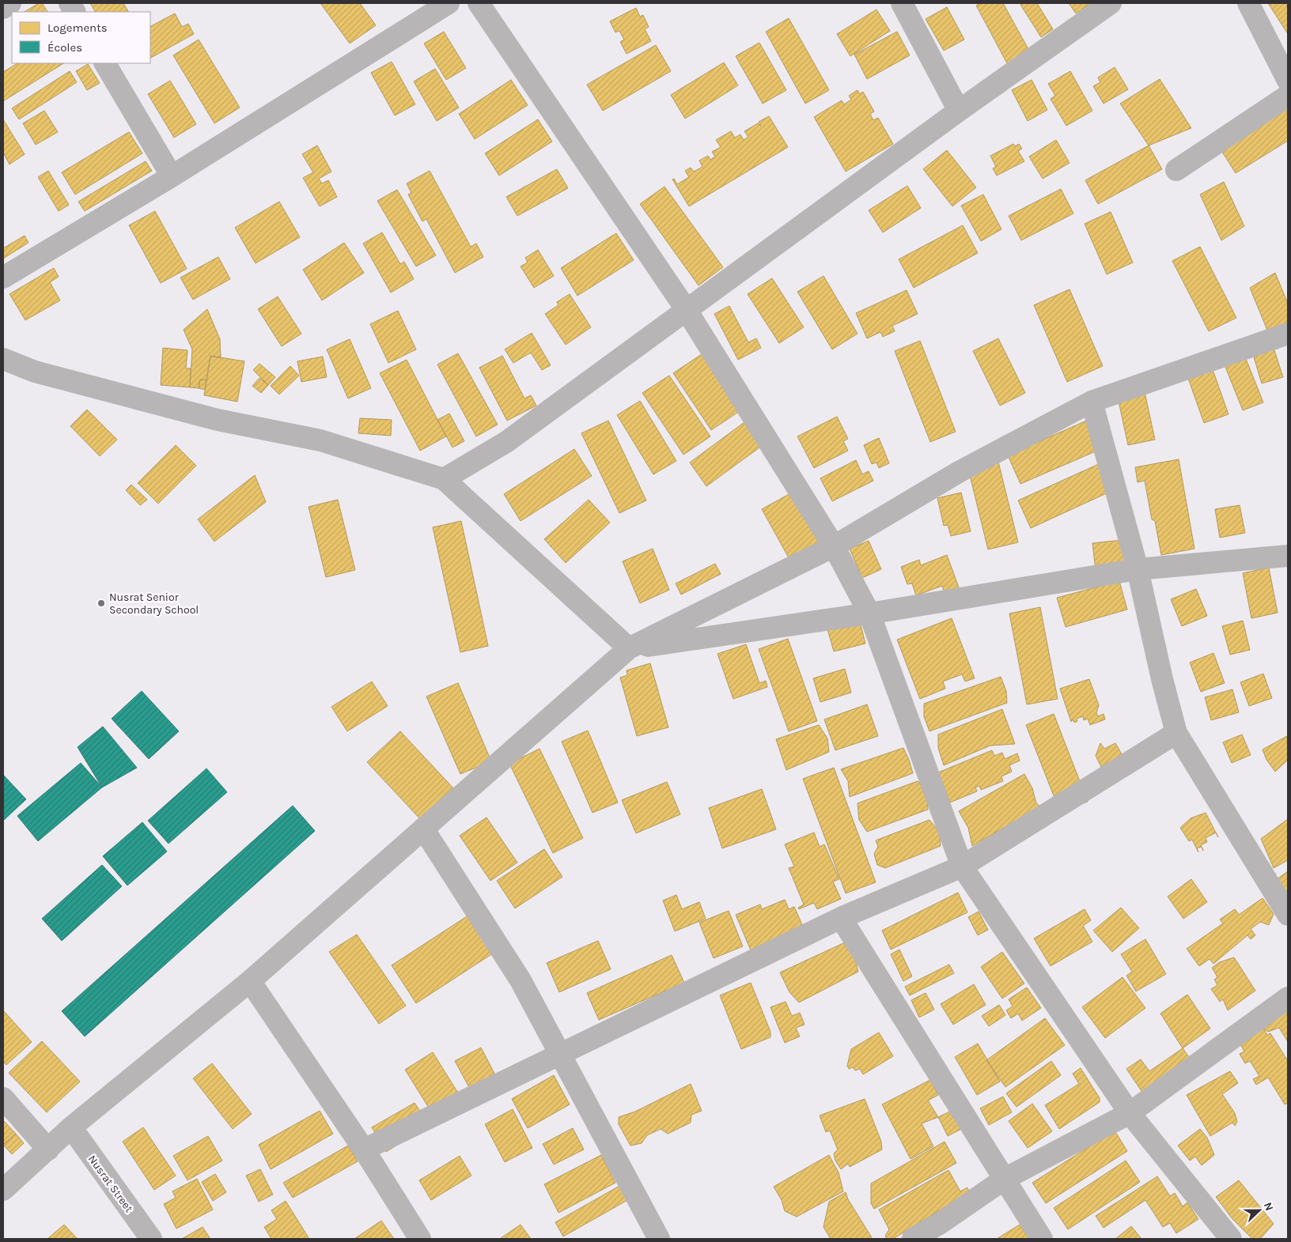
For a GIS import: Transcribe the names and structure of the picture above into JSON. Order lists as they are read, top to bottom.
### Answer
{
  "streets": {
    "street": ["Nusrat Street"]
  },
  "places": ["Nusrat Senior Secondary School"],
  "legend": ["Logements", "Écoles"],
  "north": "right"
}
